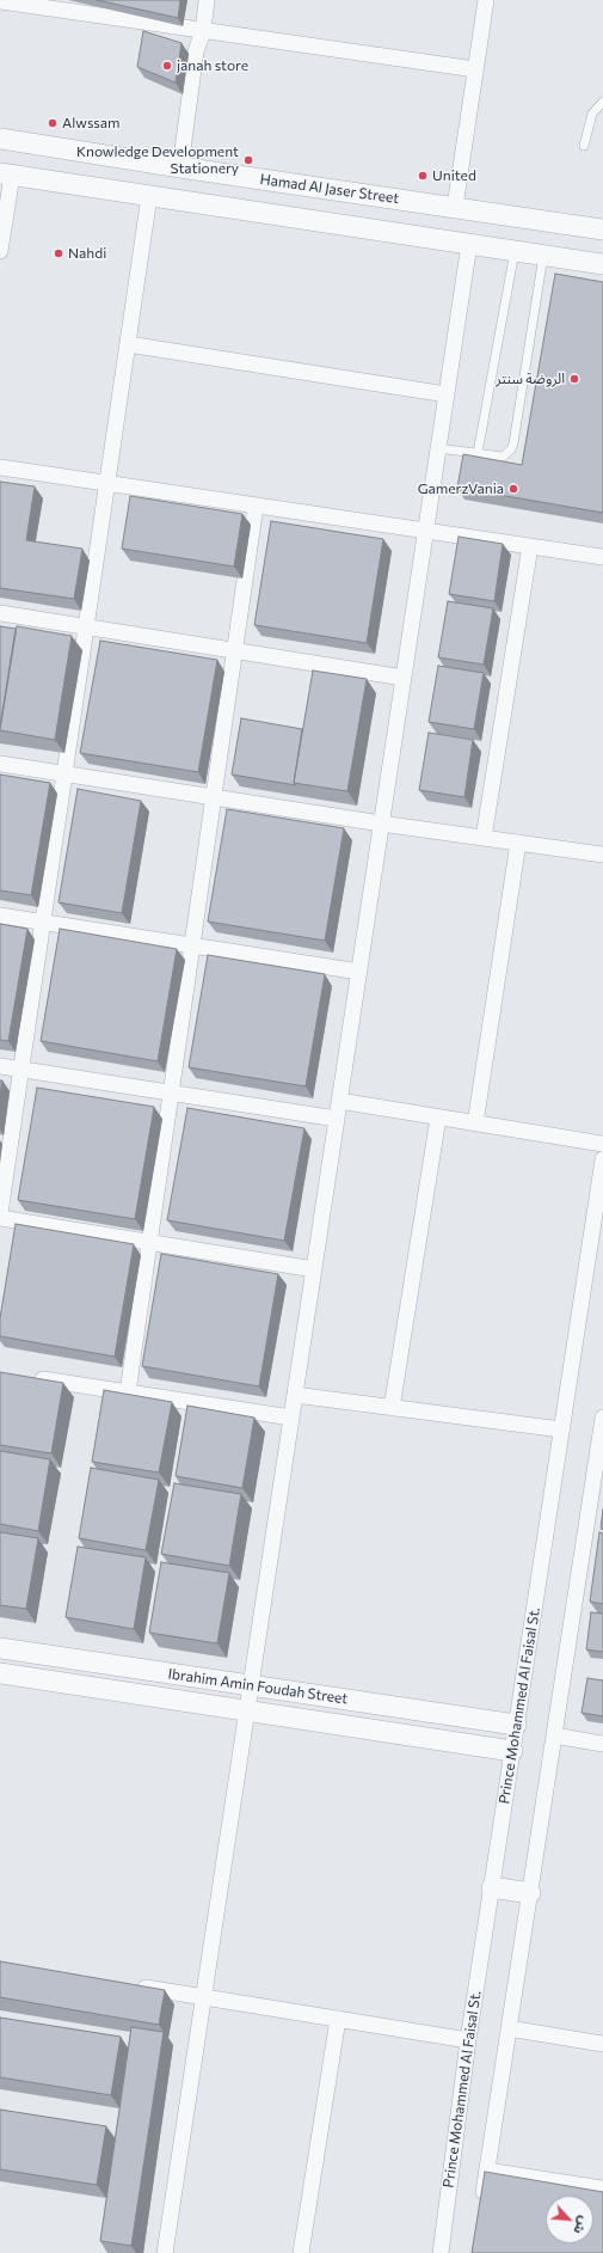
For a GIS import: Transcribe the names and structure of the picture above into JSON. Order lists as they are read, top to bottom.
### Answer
{
  "streets": {
    "street": ["Hamad Al Jaser Street", "Ibrahim Amin Foudah Street", "Prince Mohammed Al Faisal St."]
  },
  "crossings": [
    ["Ibrahim Amin Foudah Street", "Prince Mohammed Al Faisal St."]
  ],
  "places": [
    "janah store",
    "Alwssam",
    "Knowledge Development Stationery",
    "United",
    "Nahdi",
    "الروضة سنتر",
    "GamerzVania"
  ],
  "north": "bottom right"
}
